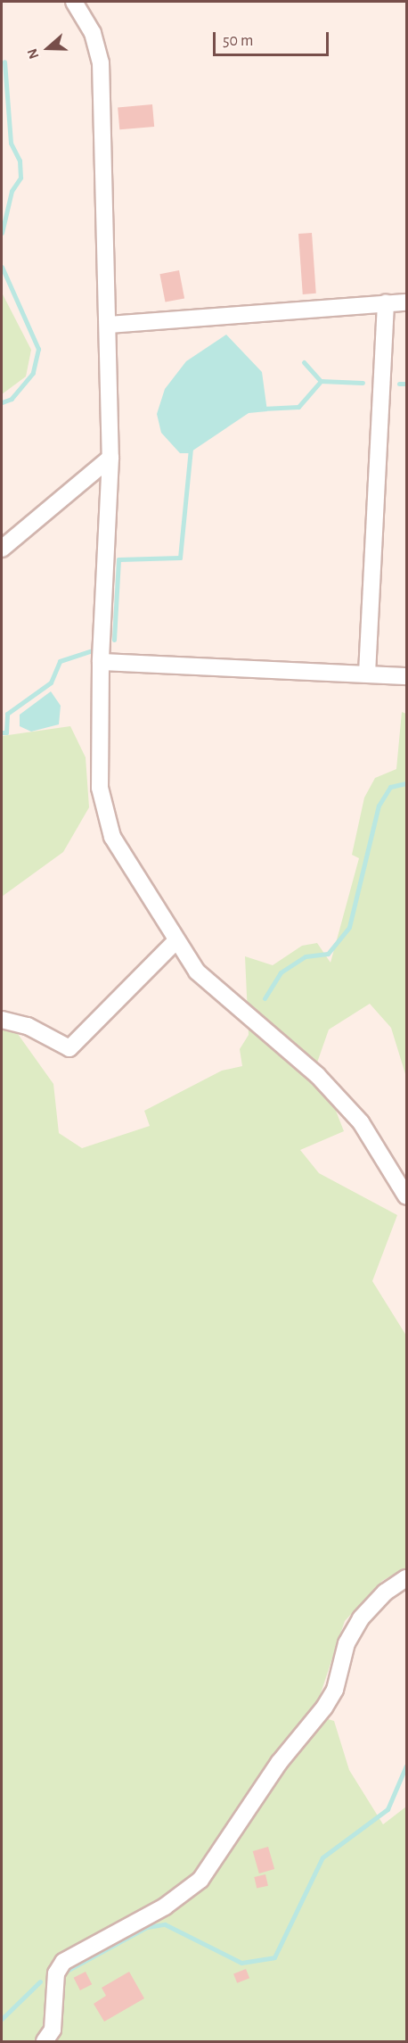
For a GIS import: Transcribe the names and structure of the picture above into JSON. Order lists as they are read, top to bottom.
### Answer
{
  "scale_bar": "50 m",
  "north": "left"
}
